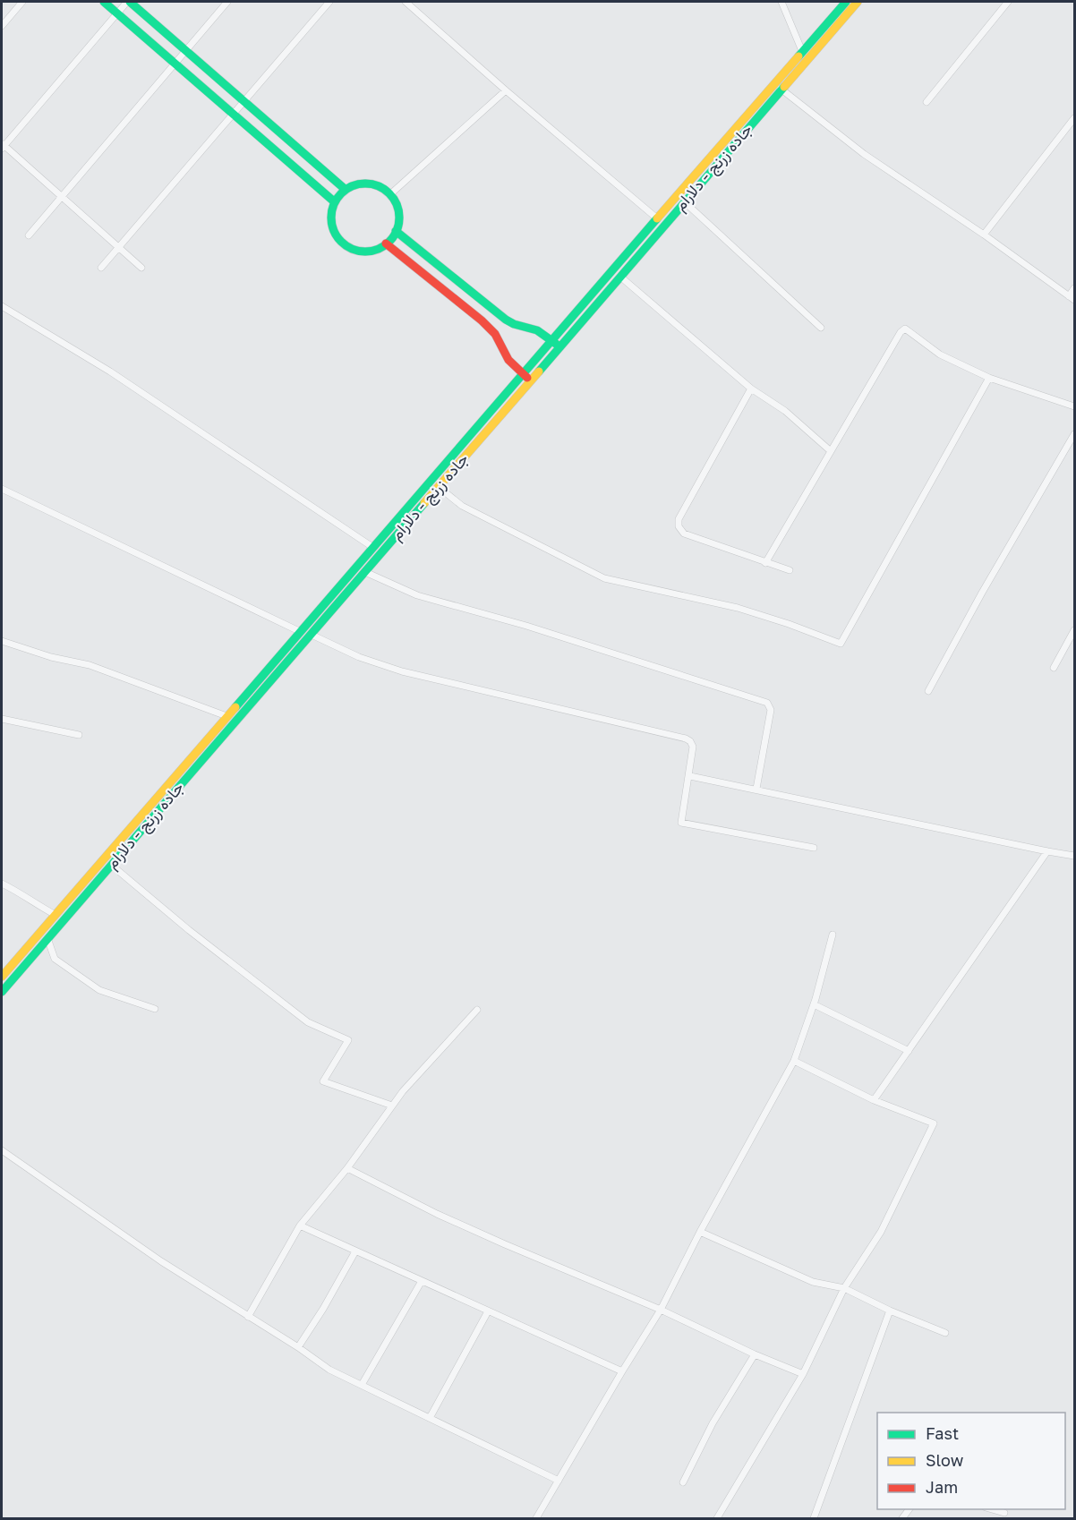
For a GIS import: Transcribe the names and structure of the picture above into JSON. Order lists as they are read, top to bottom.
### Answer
{
  "streets": {
    "main road": ["جاده زرنج - دلارام"]
  },
  "legend": ["Fast", "Slow", "Jam"]
}
